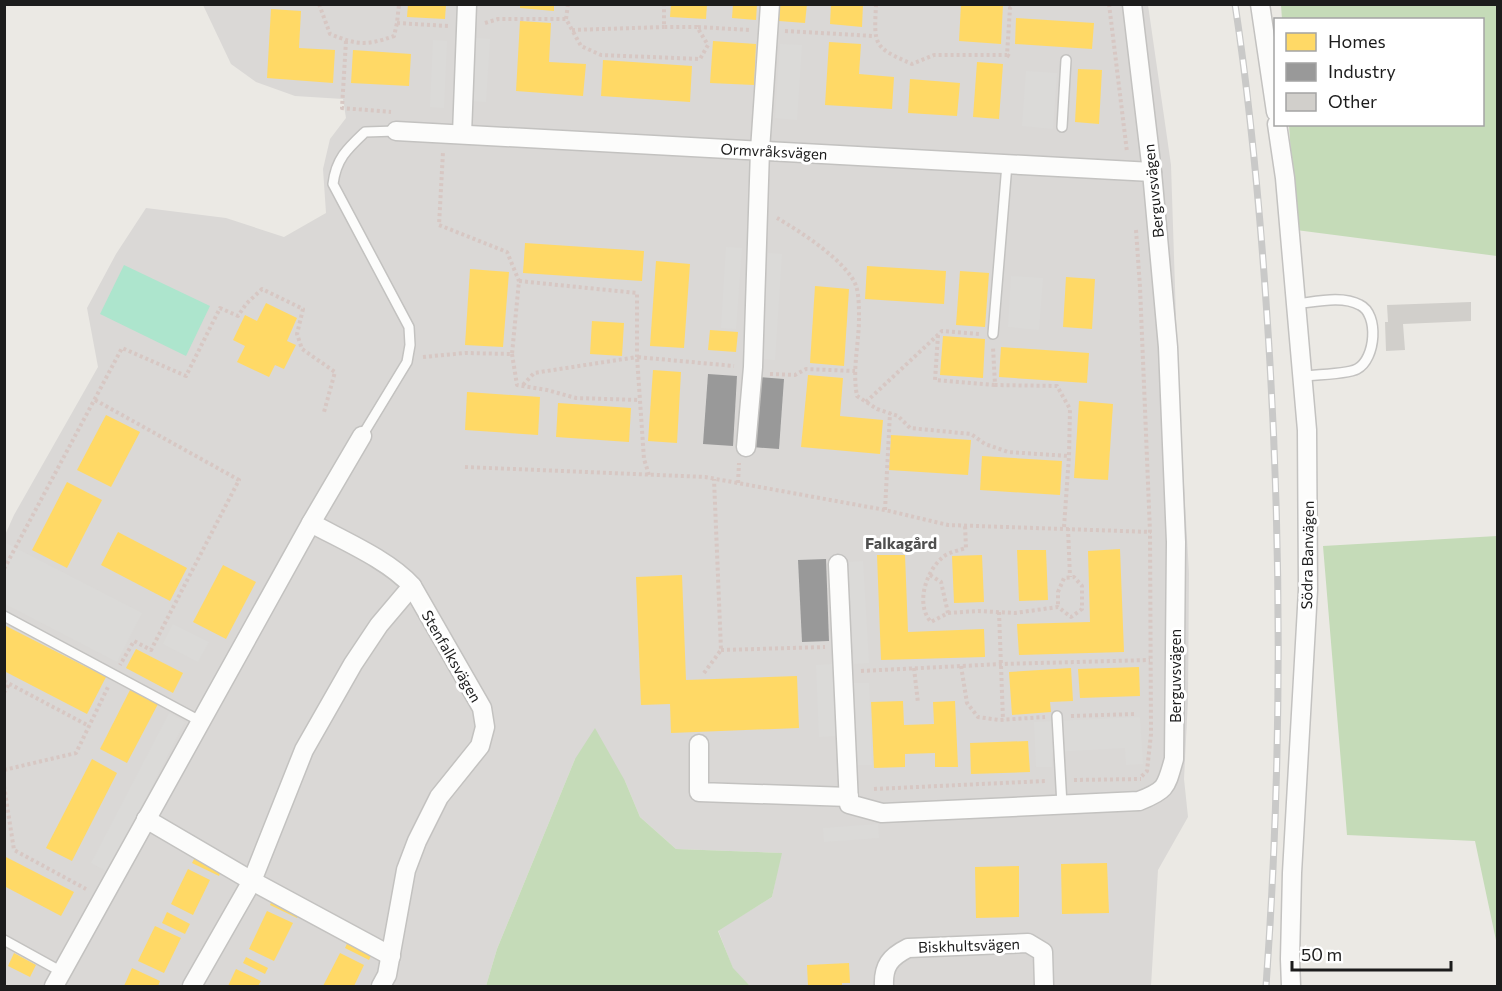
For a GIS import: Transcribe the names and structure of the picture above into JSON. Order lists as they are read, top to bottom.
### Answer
{
  "streets": {
    "street": [
      "Ormvråksvägen",
      "Berguvsvägen",
      "Södra Banvägen",
      "Stenfalksvägen",
      "Biskhultsvägen"
    ]
  },
  "crossings": [
    ["Ormvråksvägen", "Berguvsvägen"]
  ],
  "districts": ["Falkagård"],
  "legend": ["Homes", "Industry", "Other"],
  "scale_bar": "50 m"
}
